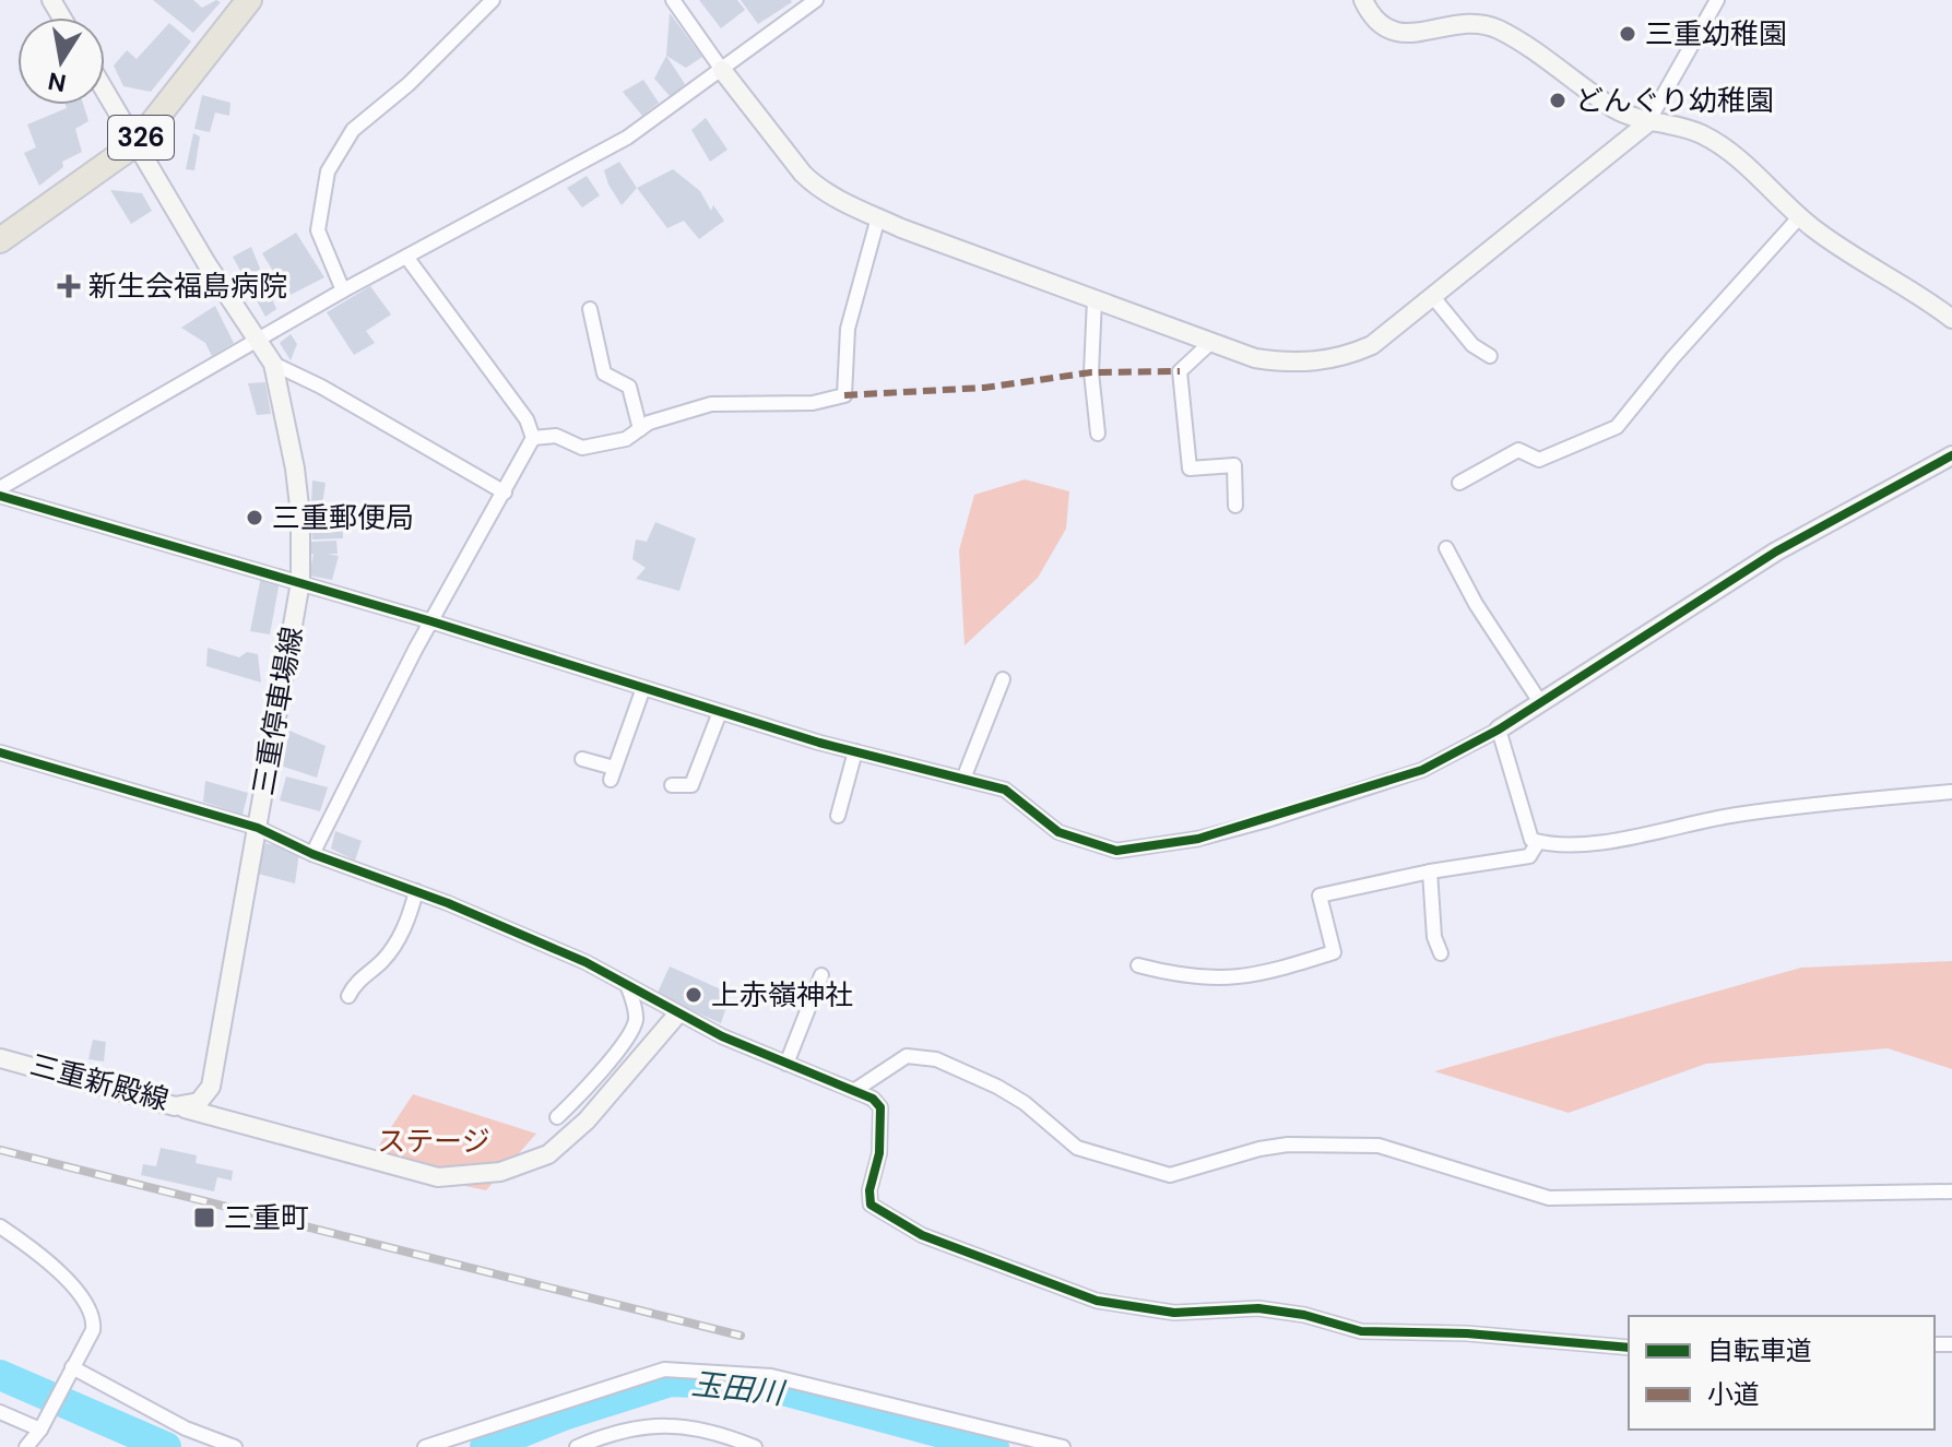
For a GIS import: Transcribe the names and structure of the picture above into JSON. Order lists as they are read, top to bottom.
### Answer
{
  "streets": {
    "highway": ["326"],
    "street": ["三重停車場線", "三重新殿線"]
  },
  "crossings": [
    ["326", "三重停車場線"],
    ["三重停車場線", "三重新殿線"]
  ],
  "water": ["玉田川"],
  "parks": ["ステージ"],
  "places": {
    "other": [
      "三重幼稚園",
      "どんぐり幼稚園",
      "三重郵便局",
      "上赤嶺神社"
    ],
    "health": ["新生会福島病院"],
    "transit": ["三重町"]
  },
  "legend": ["自転車道", "小道"],
  "north": "bottom"
}
